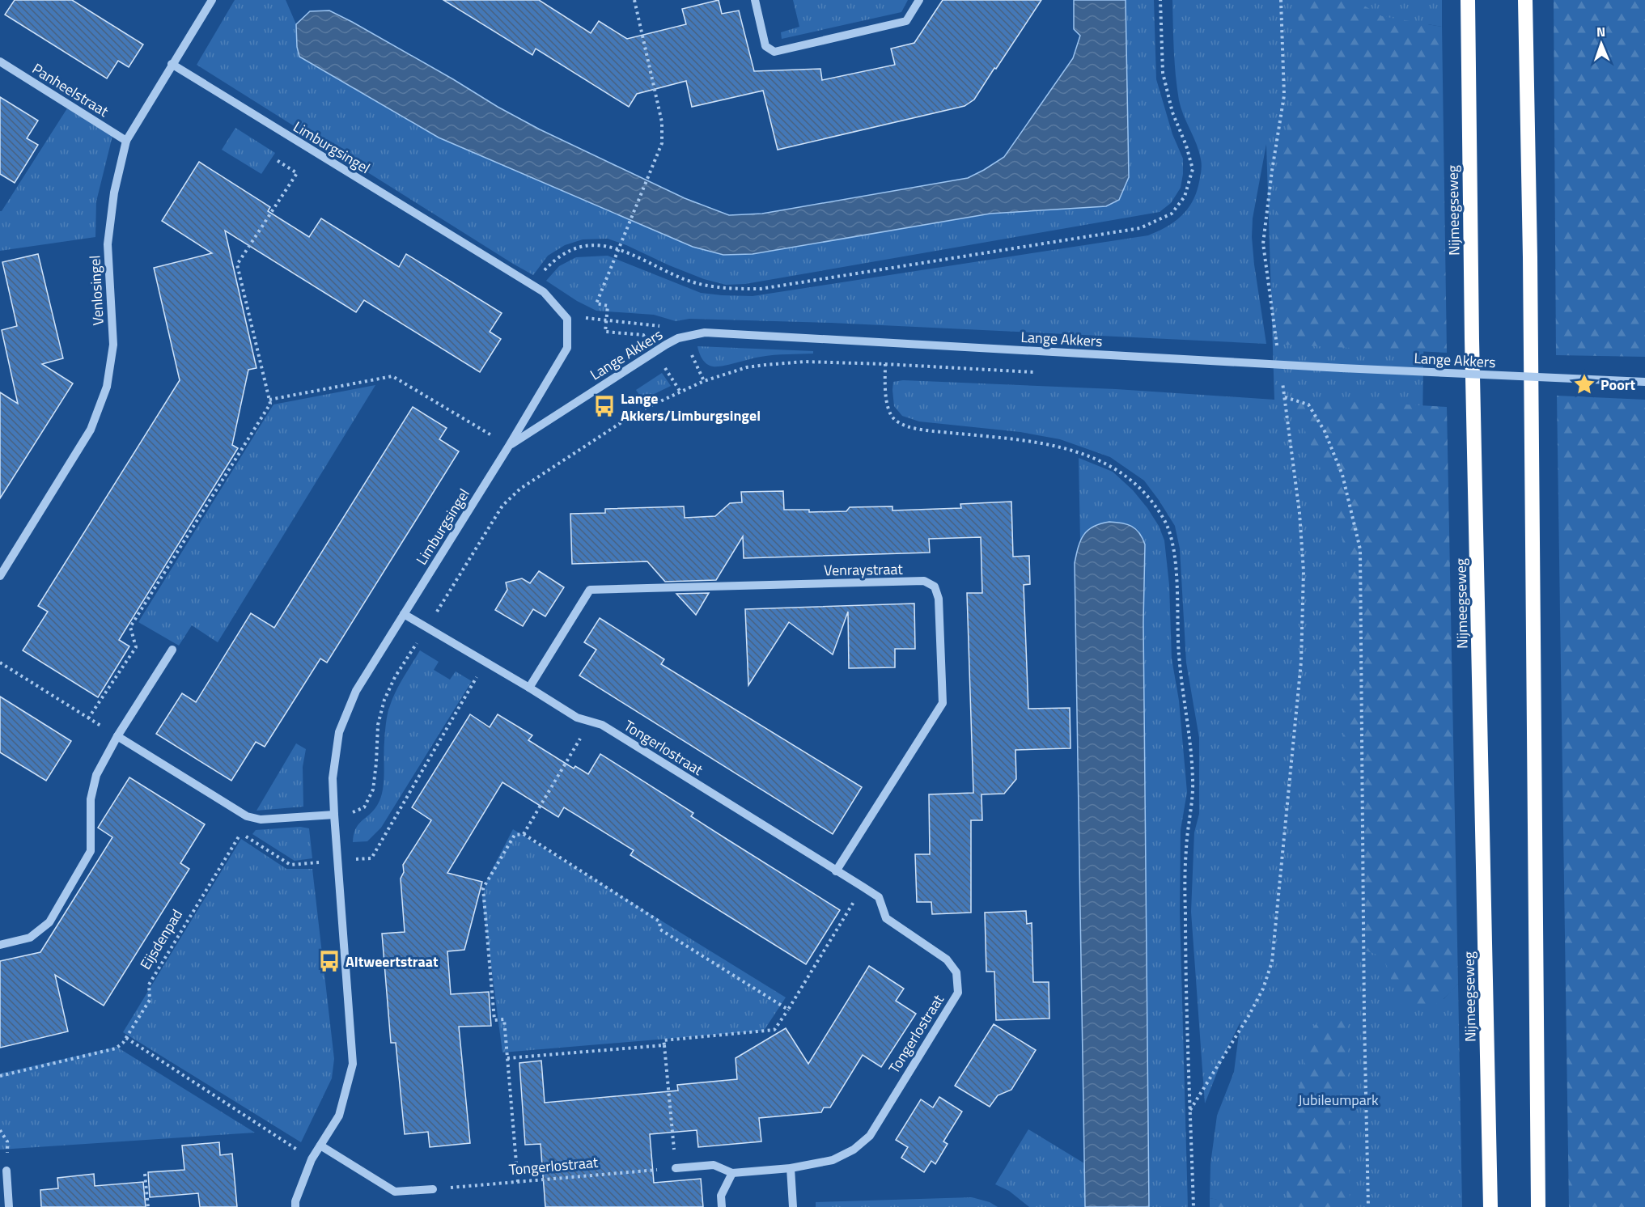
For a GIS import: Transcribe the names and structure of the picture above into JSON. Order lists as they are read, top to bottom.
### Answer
{
  "streets": {
    "highway": ["Nijmeegseweg"],
    "street": [
      "Panheelstraat",
      "Limburgsingel",
      "Venlosingel",
      "Lange Akkers",
      "Venraystraat",
      "Tongerlostraat"
    ],
    "path": ["Eijsdenpad"]
  },
  "crossings": [
    ["Panheelstraat", "Venlosingel"],
    ["Limburgsingel", "Venlosingel"],
    ["Limburgsingel", "Lange Akkers"],
    ["Limburgsingel", "Tongerlostraat"],
    ["Limburgsingel", "Eijsdenpad"],
    ["Venraystraat", "Tongerlostraat"]
  ],
  "parks": ["Jubileumpark"],
  "places": {
    "place": ["Poort"],
    "bus stop": ["Lange Akkers/Limburgsingel", "Altweertstraat"]
  },
  "north": "top"
}
